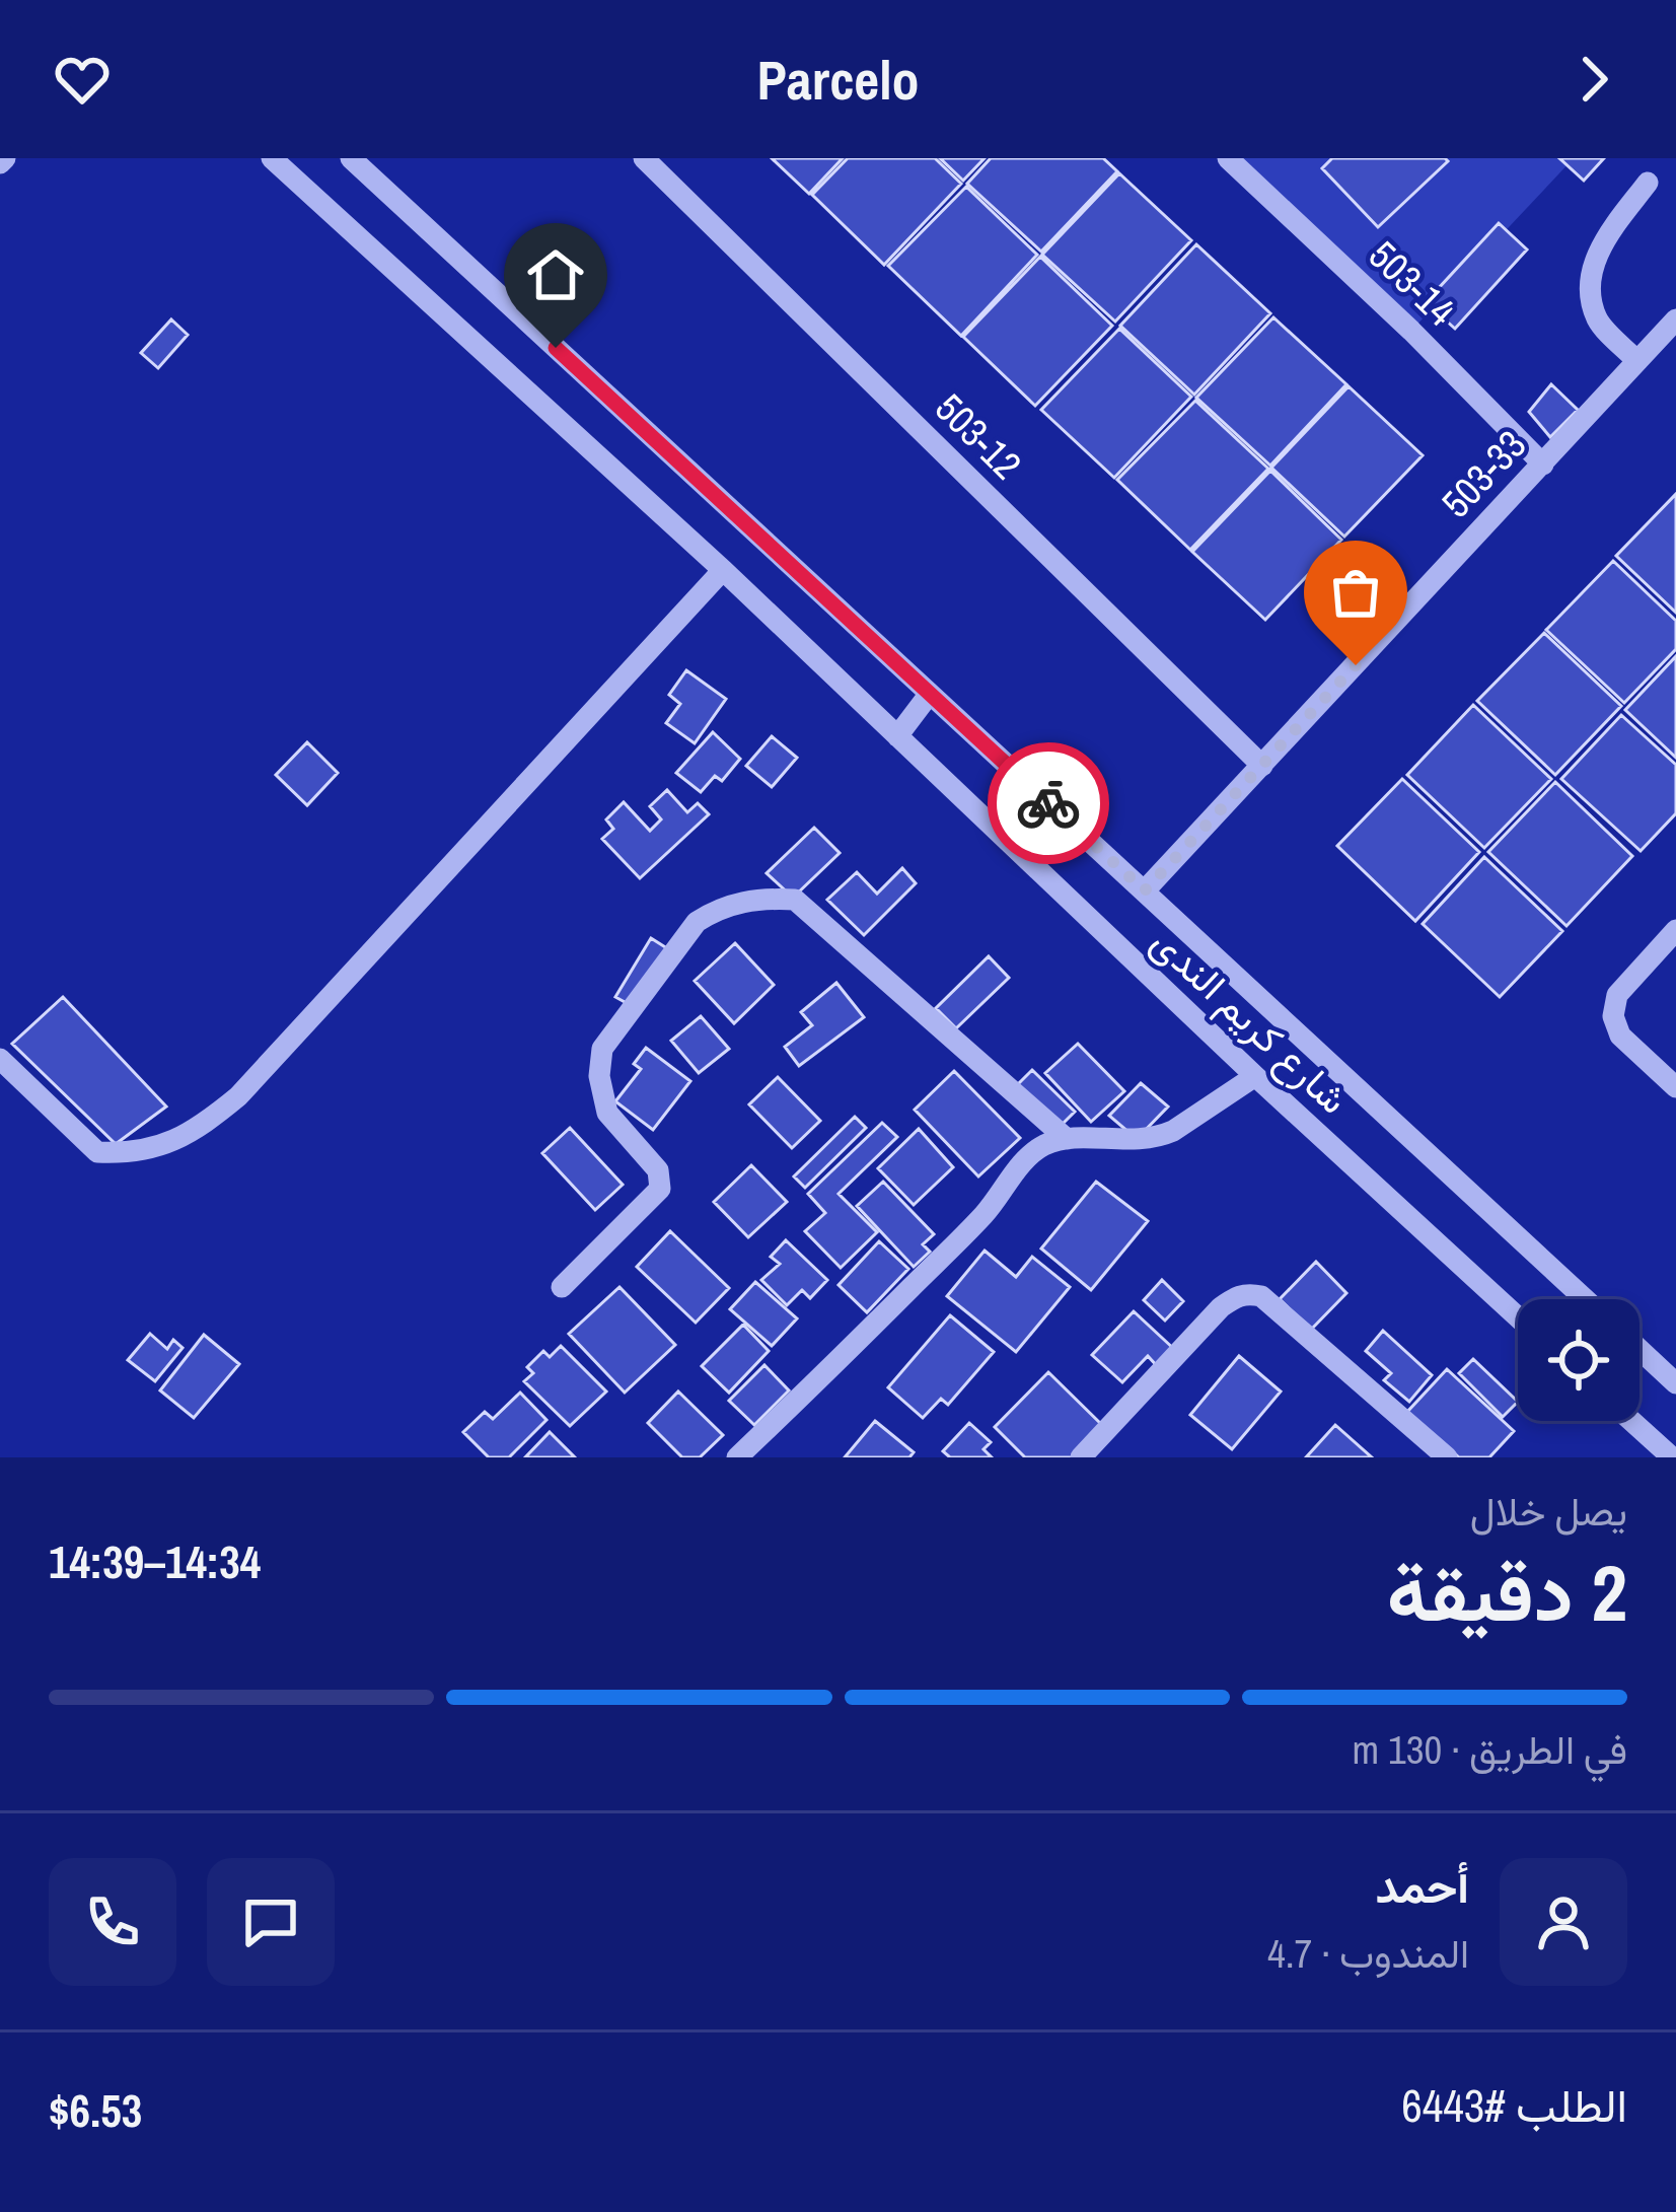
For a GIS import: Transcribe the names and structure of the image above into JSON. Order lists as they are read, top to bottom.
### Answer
{
  "streets": {
    "street": [
      "503-14",
      "503-12",
      "503-33",
      "شارع كريم الندى"
    ]
  },
  "crossings": [
    ["503-14", "503-33"],
    ["503-12", "503-33"],
    ["503-33", "شارع كريم الندى"]
  ],
  "page": {
    "header": "Parcelo",
    "heading": ["2 دقيقة", "يصل خلال", "14:34–14:39"],
    "panel": [
      "أحمد",
      "المندوب · 4.7",
      "الطلب #6443",
      "$6.53"
    ],
    "bar": "في الطريق · 130 m"
  }
}
